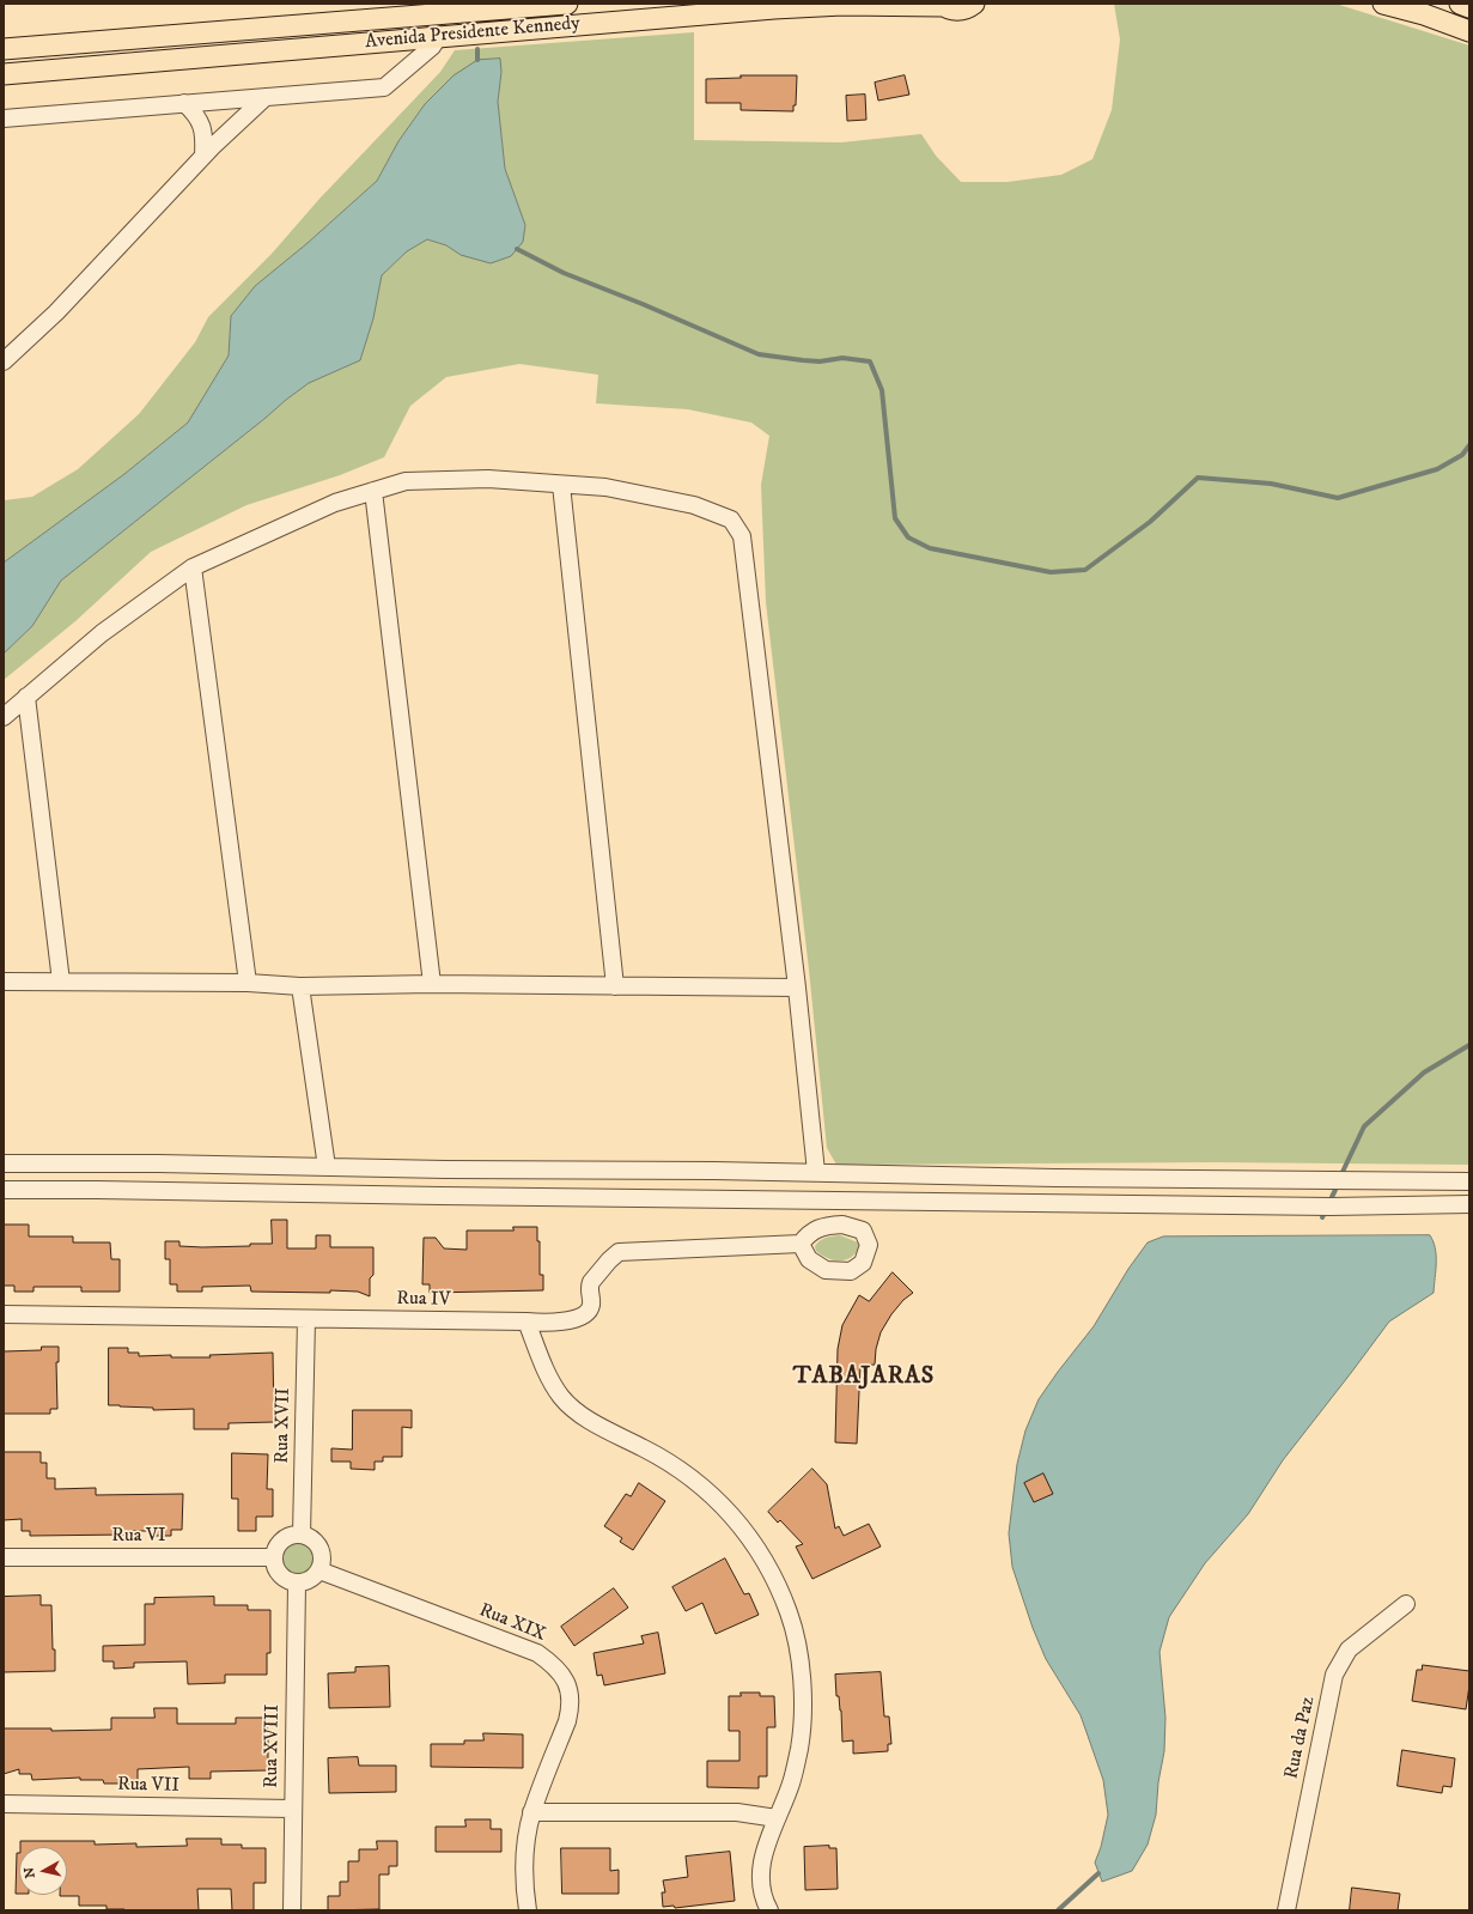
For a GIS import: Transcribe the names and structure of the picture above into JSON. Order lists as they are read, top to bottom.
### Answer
{
  "streets": {
    "main road": ["Avenida Presidente Kennedy"],
    "street": [
      "Rua IV",
      "Rua XVII",
      "Rua VI",
      "Rua XIX",
      "Rua da Paz",
      "Rua XVIII",
      "Rua VII"
    ]
  },
  "crossings": [
    ["Rua IV", "Rua XVII"],
    ["Rua XVII", "Rua VI"],
    ["Rua XVII", "Rua XIX"],
    ["Rua XVII", "Rua XVIII"],
    ["Rua VI", "Rua XIX"],
    ["Rua VI", "Rua XVIII"],
    ["Rua XIX", "Rua XVIII"],
    ["Rua XVIII", "Rua VII"]
  ],
  "districts": ["TABAJARAS"],
  "north": "left"
}
